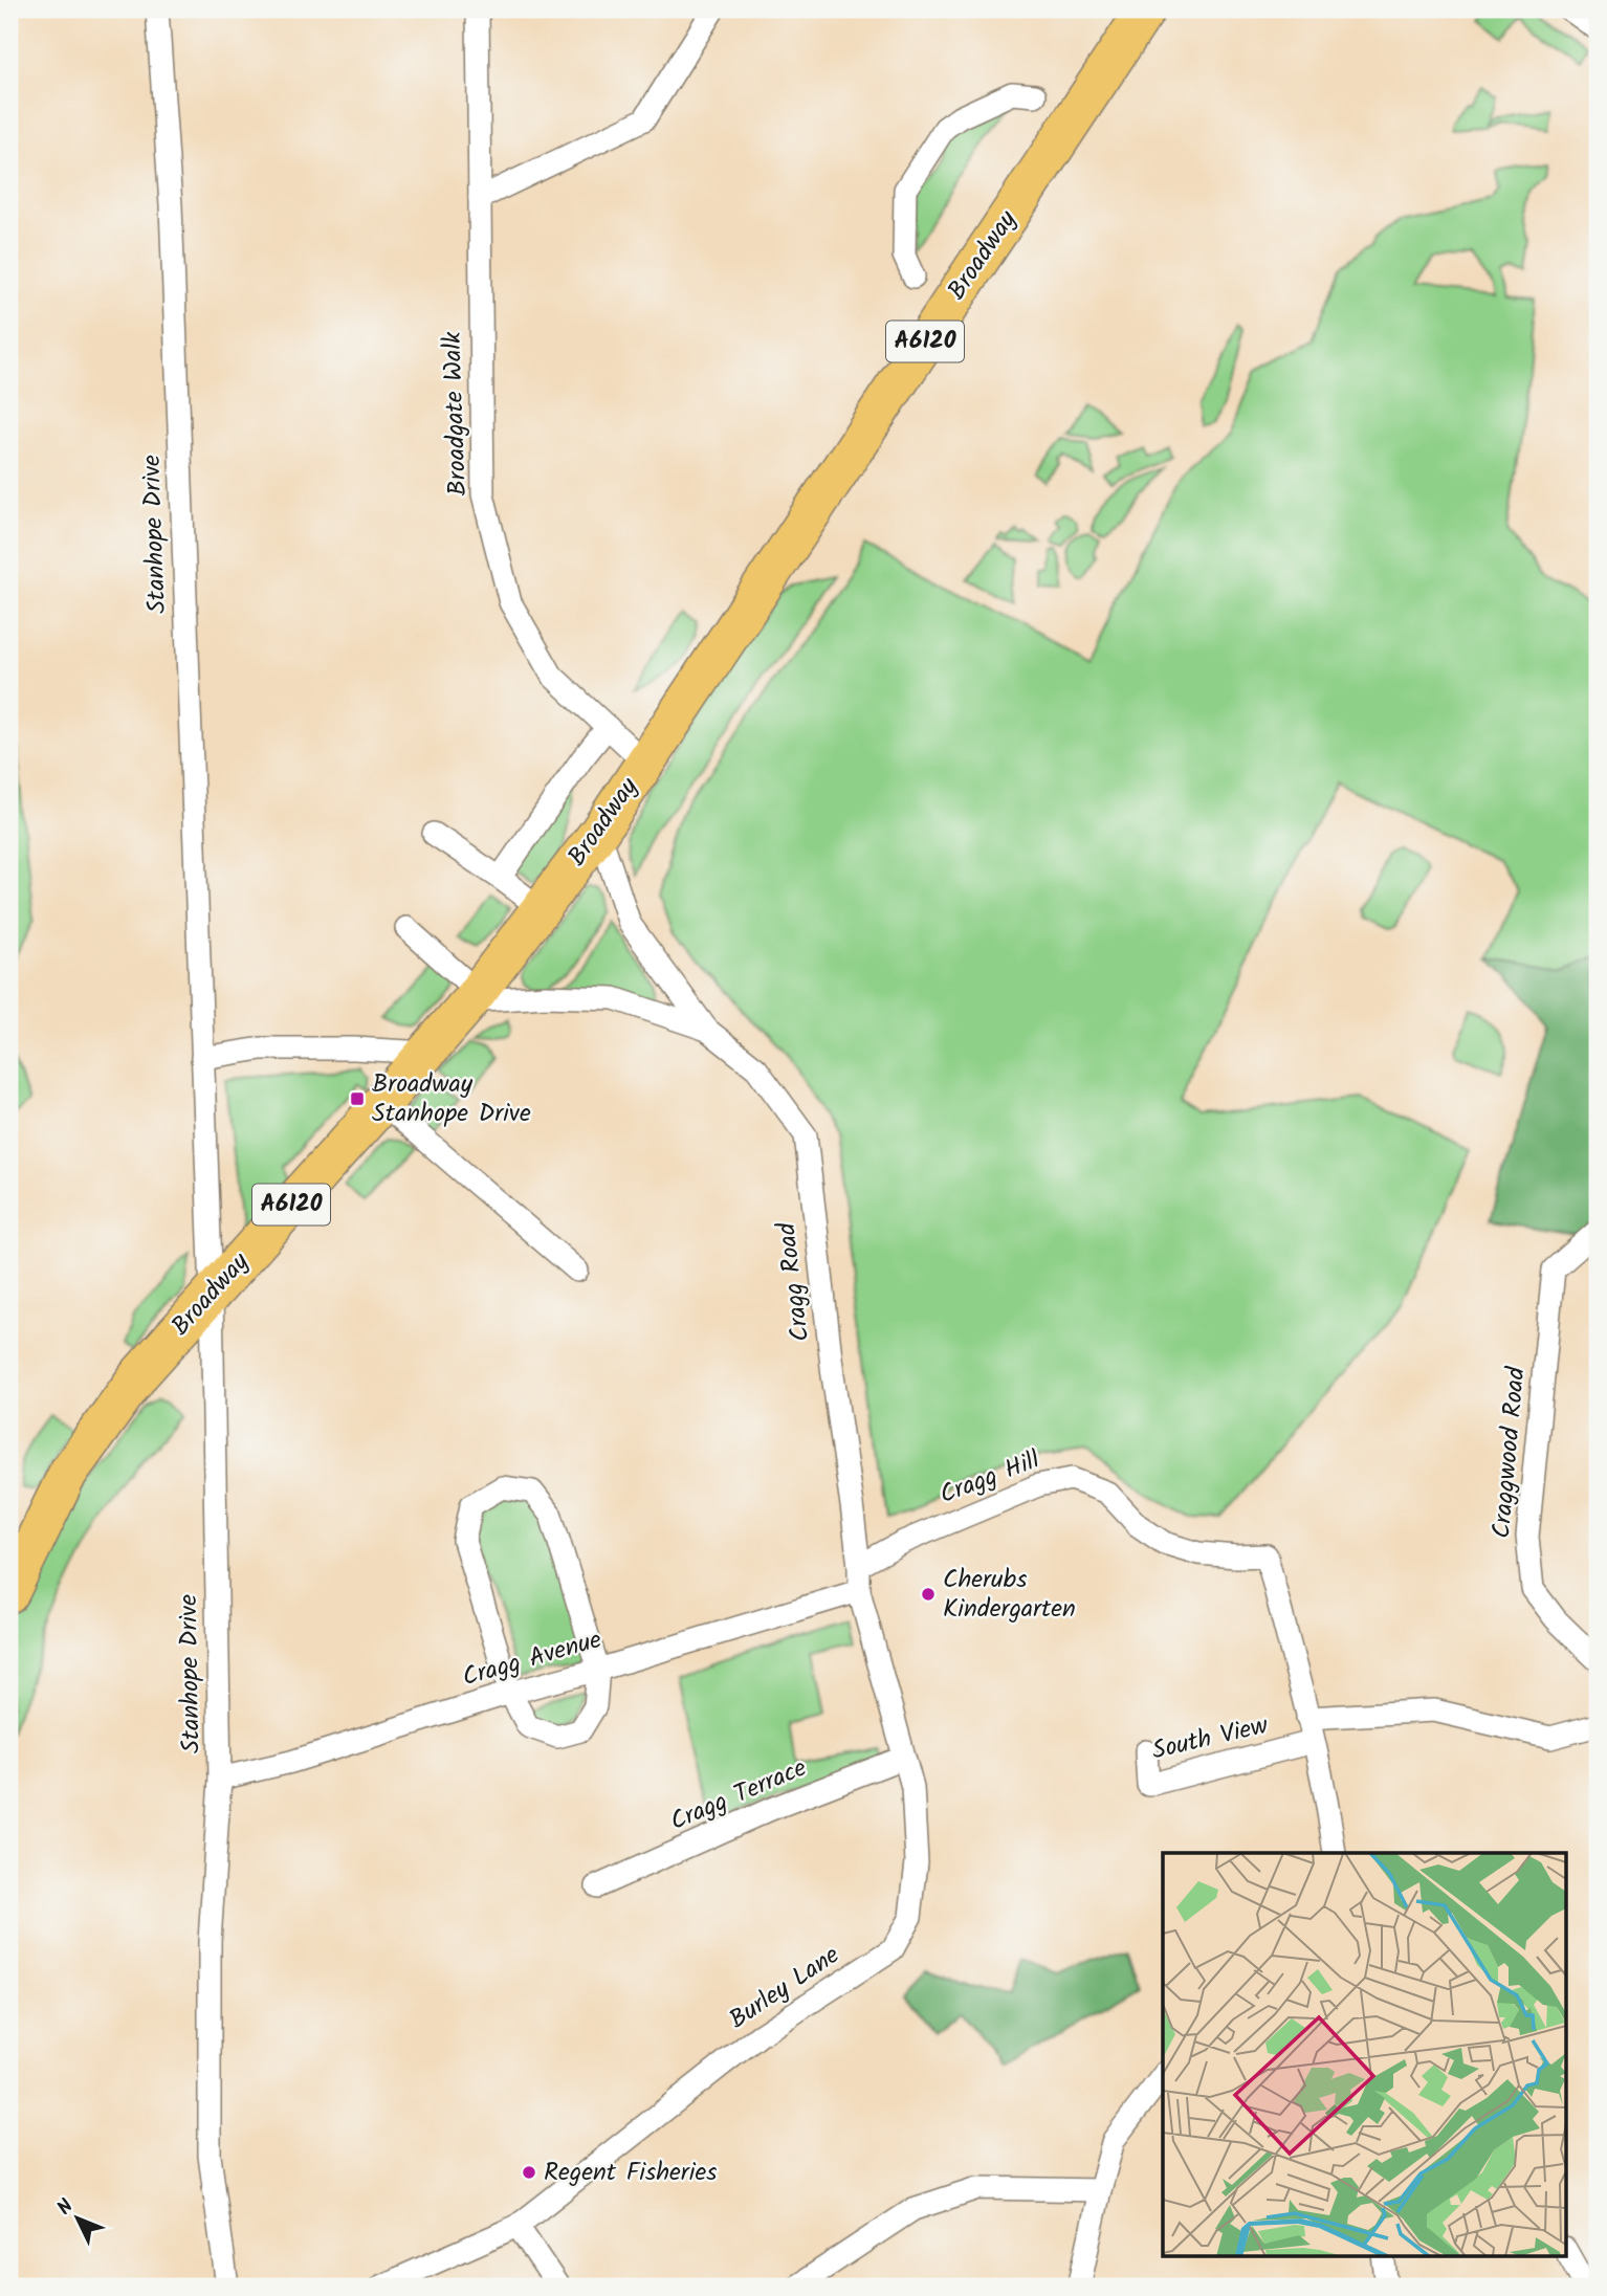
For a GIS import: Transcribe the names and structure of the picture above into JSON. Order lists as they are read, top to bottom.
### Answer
{
  "streets": {
    "highway": ["Broadway", "A6120"],
    "street": [
      "Broadgate Walk",
      "Stanhope Drive",
      "Cragg Road",
      "Craggwood Road",
      "Cragg Hill",
      "Cragg Avenue",
      "South View",
      "Cragg Terrace",
      "Burley Lane"
    ]
  },
  "crossings": [
    ["Broadway", "Broadgate Walk"],
    ["Broadway", "Stanhope Drive"],
    ["Broadway", "Cragg Road"],
    ["Stanhope Drive", "Cragg Avenue"],
    ["Cragg Road", "Cragg Hill"],
    ["Cragg Road", "Burley Lane"],
    ["Cragg Hill", "Burley Lane"],
    ["Cragg Avenue", "Burley Lane"],
    ["Cragg Terrace", "Burley Lane"]
  ],
  "places": {
    "transit": ["Broadway Stanhope Drive"],
    "other": ["Cherubs Kindergarten", "Regent Fisheries"]
  },
  "north": "top left"
}
